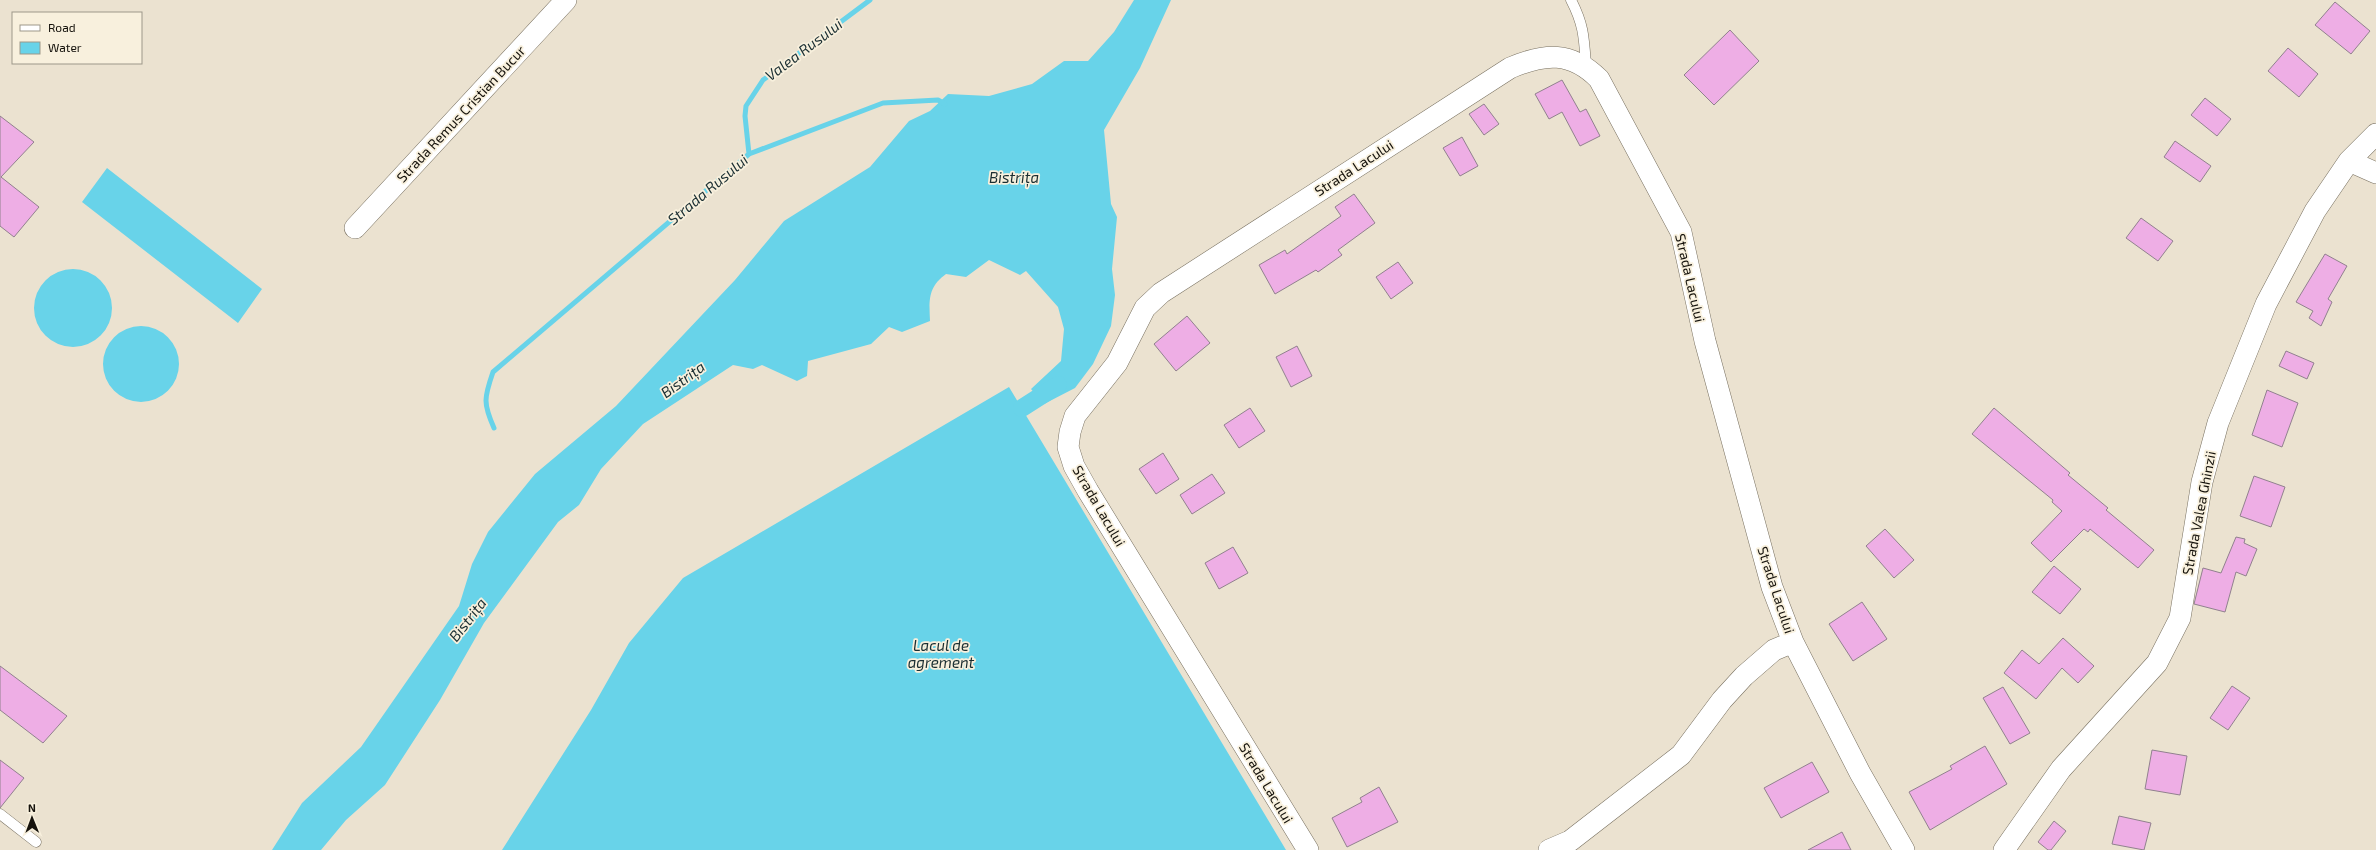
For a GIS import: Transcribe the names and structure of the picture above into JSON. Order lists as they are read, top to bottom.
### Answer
{
  "streets": {
    "street": ["Strada Remus Cristian Bucur", "Strada Lacului", "Strada Valea Ghinzii"]
  },
  "water": [
    "Valea Rusului",
    "Bistrița",
    "Strada Rusului",
    "Lacul de agrement"
  ],
  "legend": ["Road", "Water"],
  "north": "top"
}
